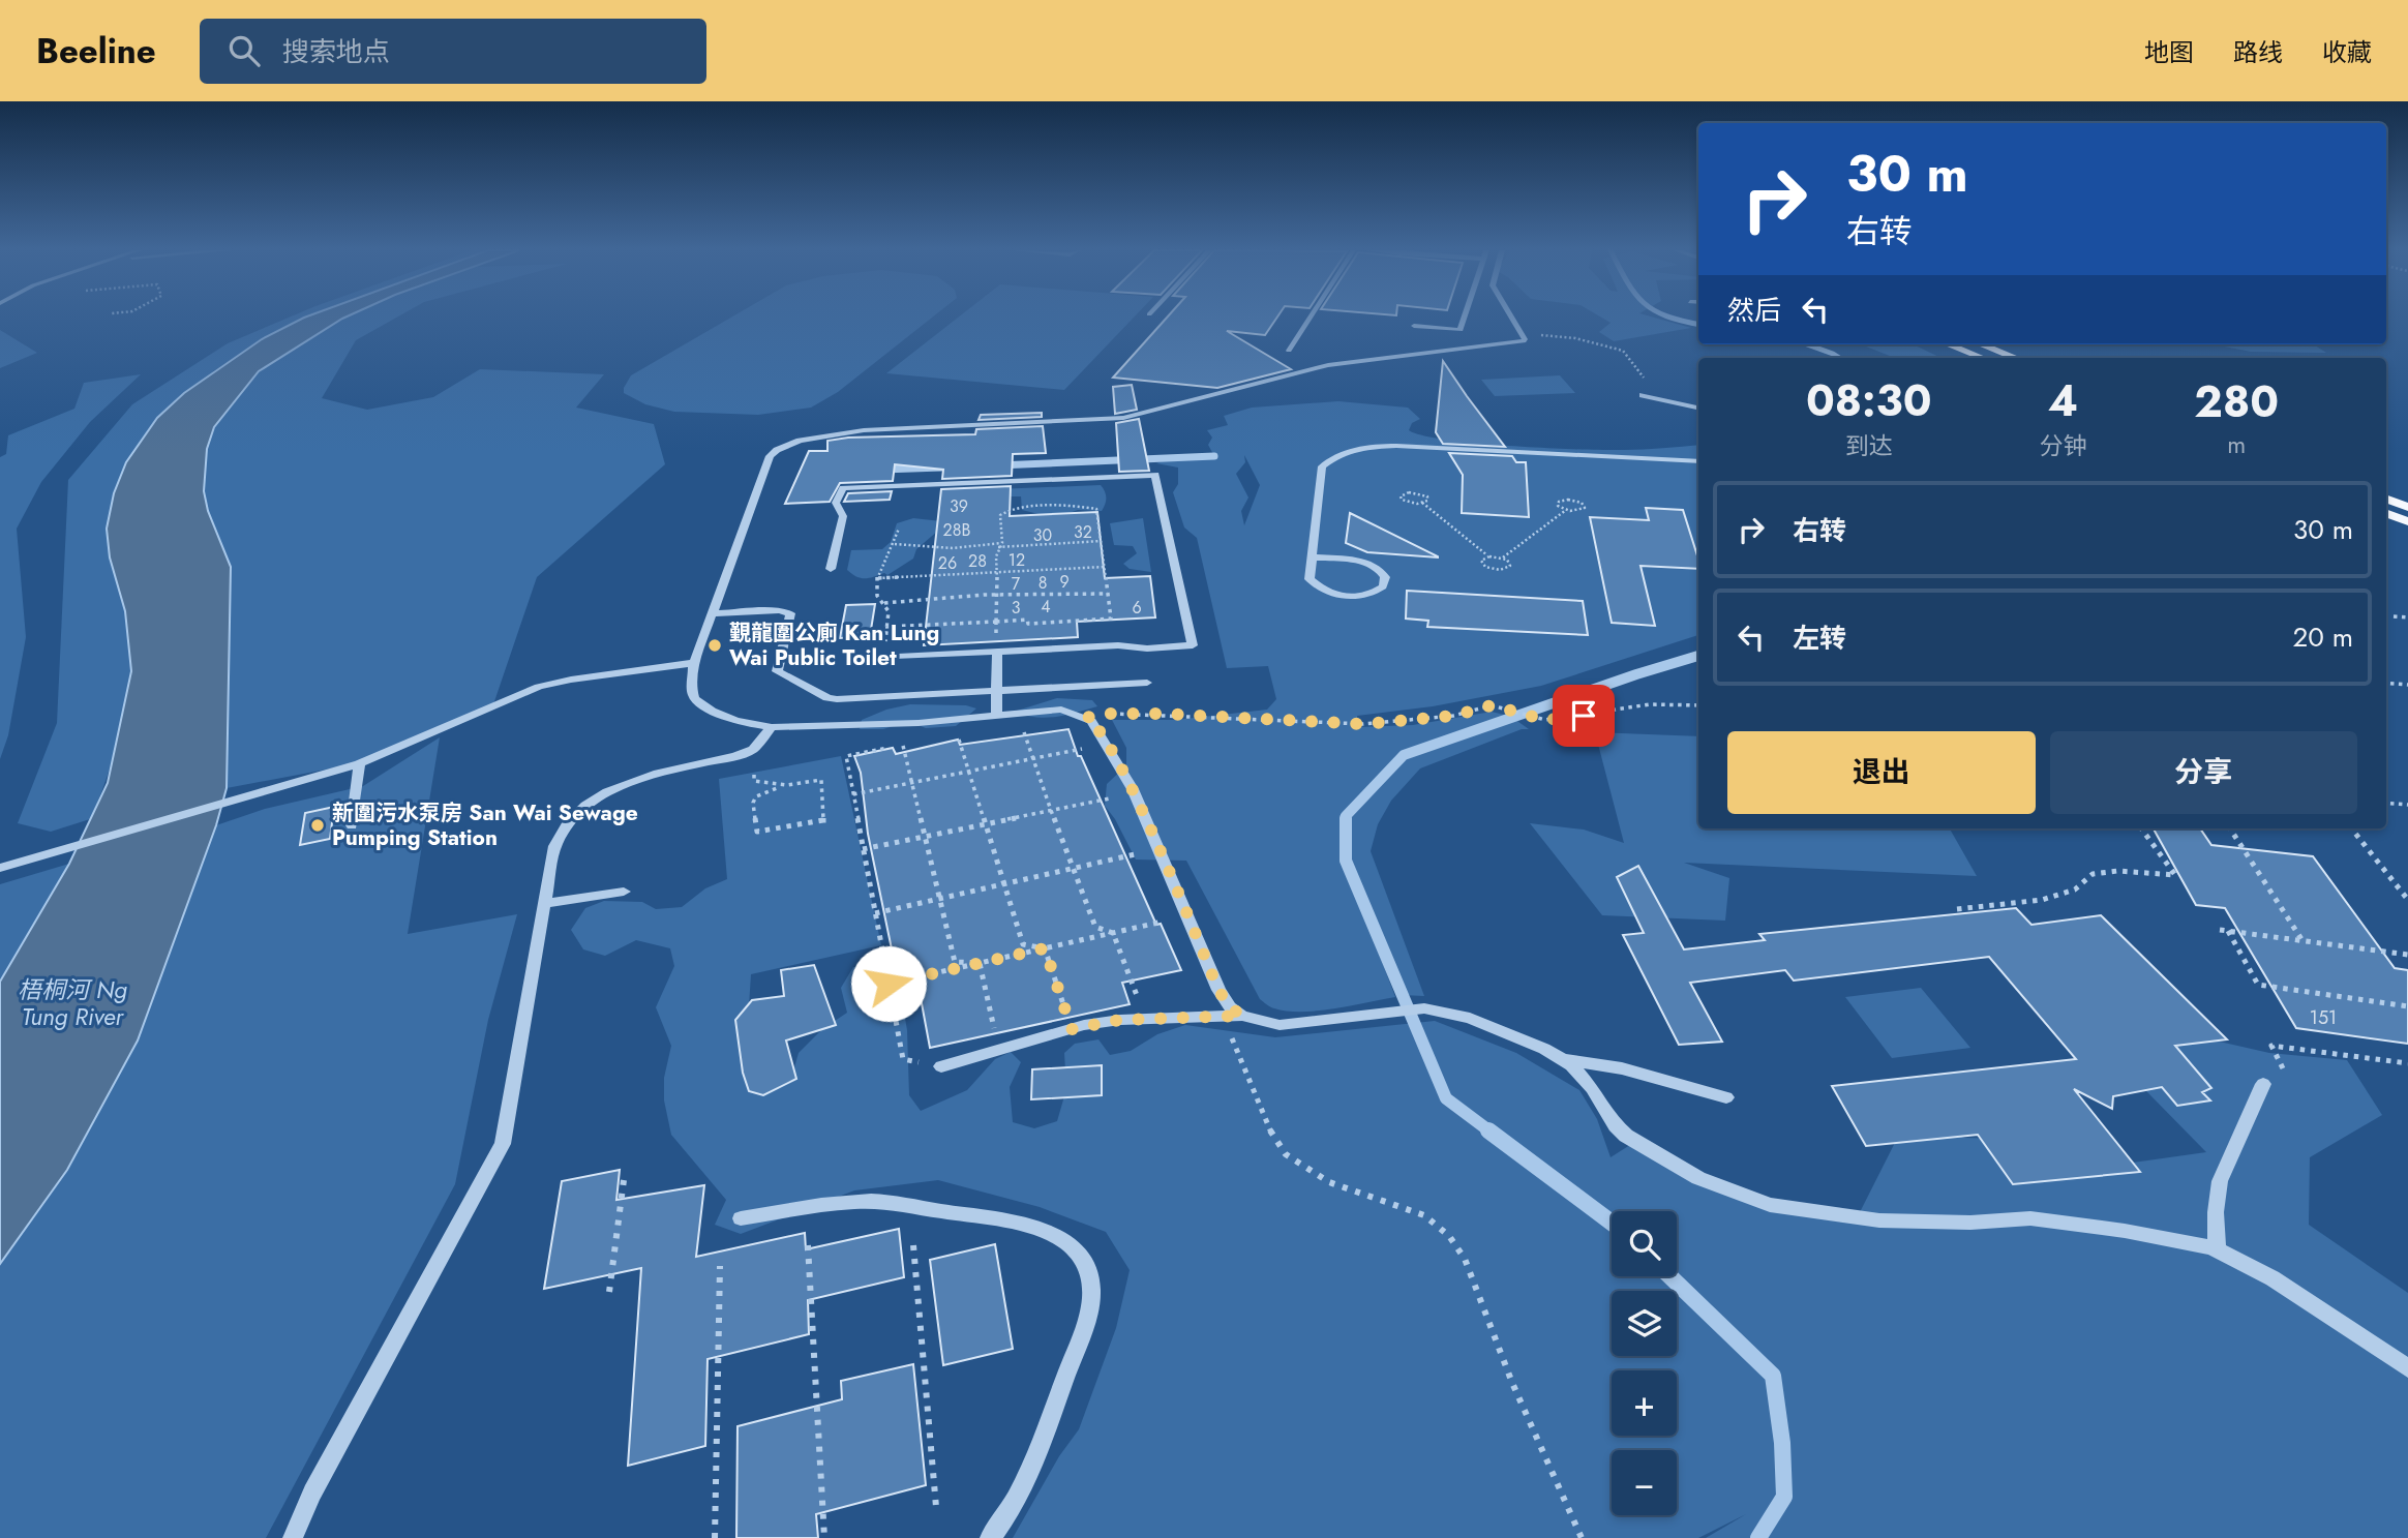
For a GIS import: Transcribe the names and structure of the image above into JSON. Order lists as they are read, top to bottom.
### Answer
{
  "water": ["梧桐河 Ng Tung River"],
  "places": ["覲龍圍公廁 Kan Lung Wai Public Toilet", "新圍污水泵房 San Wai Sewage Pumping Station"],
  "house_numbers": [
    "39",
    "28B",
    "32",
    "30",
    "12",
    "28",
    "26",
    "9",
    "8",
    "7",
    "4",
    "3",
    "6",
    "151"
  ],
  "page": {
    "header": "Beeline",
    "search": "搜索地点",
    "nav": ["地图", "路线", "收藏"],
    "turn": ["30 m", "右转"],
    "then": "然后",
    "eta": [
      "08:30",
      "到达",
      "4",
      "分钟",
      "280",
      "m"
    ],
    "list": [
      {
        "name": "右转",
        "value": "30 m"
      },
      {
        "name": "左转",
        "value": "20 m"
      }
    ],
    "buttons": ["退出", "分享"],
    "map_buttons": ["+", "−"]
  }
}
